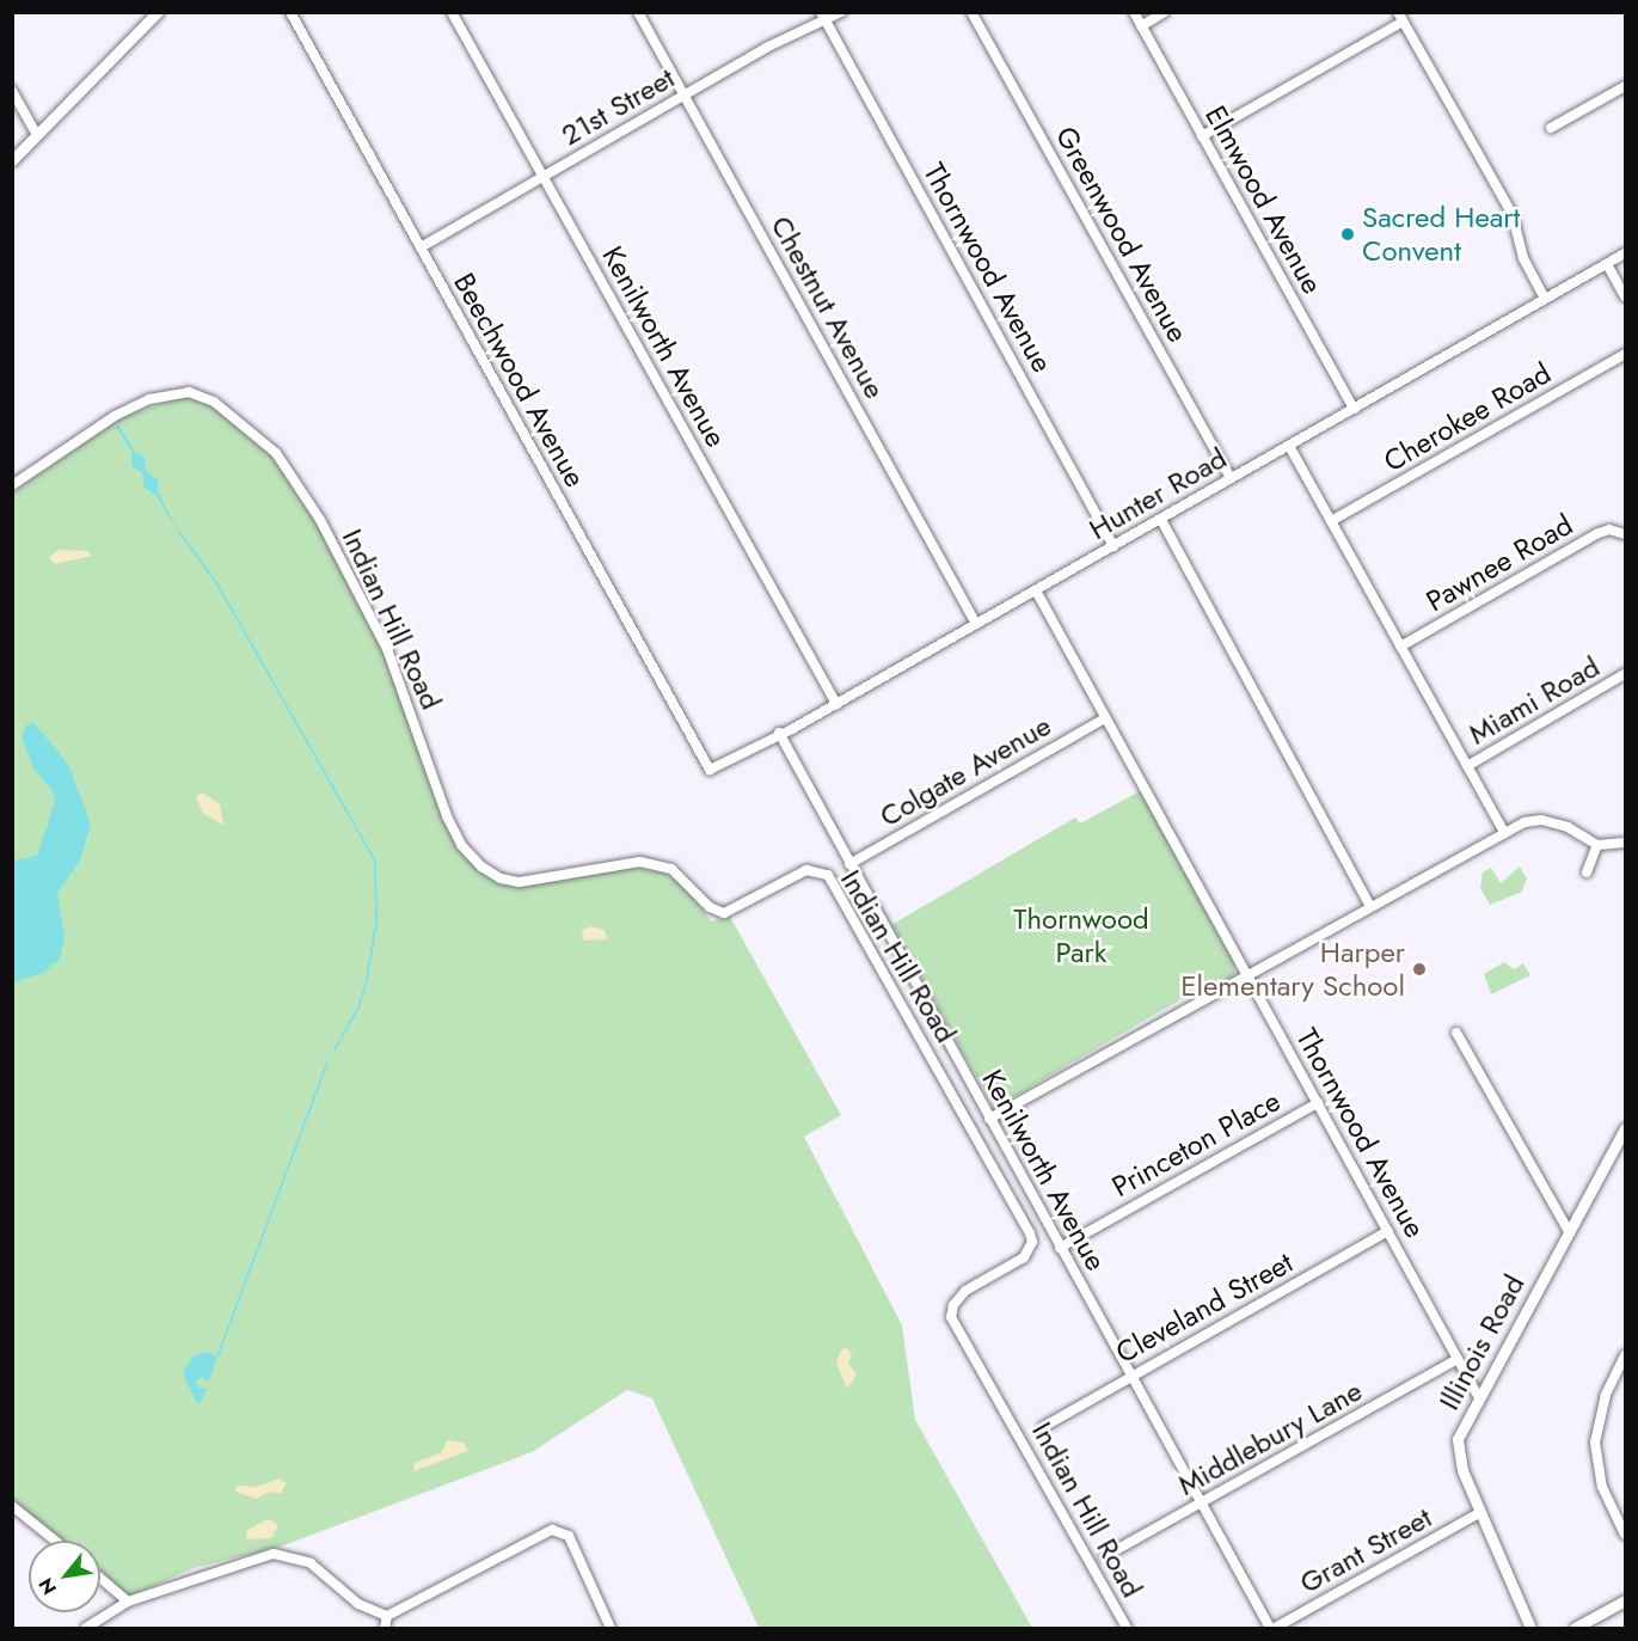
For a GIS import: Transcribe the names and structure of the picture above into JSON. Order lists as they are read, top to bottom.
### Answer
{
  "streets": {
    "street": [
      "21st Street",
      "Elmwood Avenue",
      "Greenwood Avenue",
      "Thornwood Avenue",
      "Chestnut Avenue",
      "Kenilworth Avenue",
      "Beechwood Avenue",
      "Cherokee Road",
      "Hunter Road",
      "Pawnee Road",
      "Indian Hill Road",
      "Miami Road",
      "Colgate Avenue",
      "Princeton Place",
      "Cleveland Street",
      "Illinois Road",
      "Middlebury Lane",
      "Grant Street"
    ]
  },
  "crossings": [
    ["21st Street", "Thornwood Avenue"],
    ["21st Street", "Chestnut Avenue"],
    ["21st Street", "Kenilworth Avenue"],
    ["21st Street", "Beechwood Avenue"],
    ["Elmwood Avenue", "Hunter Road"],
    ["Greenwood Avenue", "Hunter Road"],
    ["Thornwood Avenue", "Hunter Road"],
    ["Thornwood Avenue", "Colgate Avenue"],
    ["Thornwood Avenue", "Princeton Place"],
    ["Thornwood Avenue", "Cleveland Street"],
    ["Thornwood Avenue", "Illinois Road"],
    ["Thornwood Avenue", "Middlebury Lane"],
    ["Chestnut Avenue", "Hunter Road"],
    ["Kenilworth Avenue", "Hunter Road"],
    ["Kenilworth Avenue", "Colgate Avenue"],
    ["Kenilworth Avenue", "Princeton Place"],
    ["Kenilworth Avenue", "Cleveland Street"],
    ["Kenilworth Avenue", "Middlebury Lane"],
    ["Kenilworth Avenue", "Grant Street"],
    ["Beechwood Avenue", "Hunter Road"],
    ["Illinois Road", "Grant Street"]
  ],
  "parks": ["Thornwood Park"],
  "places": ["Sacred Heart Convent", "Harper Elementary School"],
  "north": "bottom left"
}
